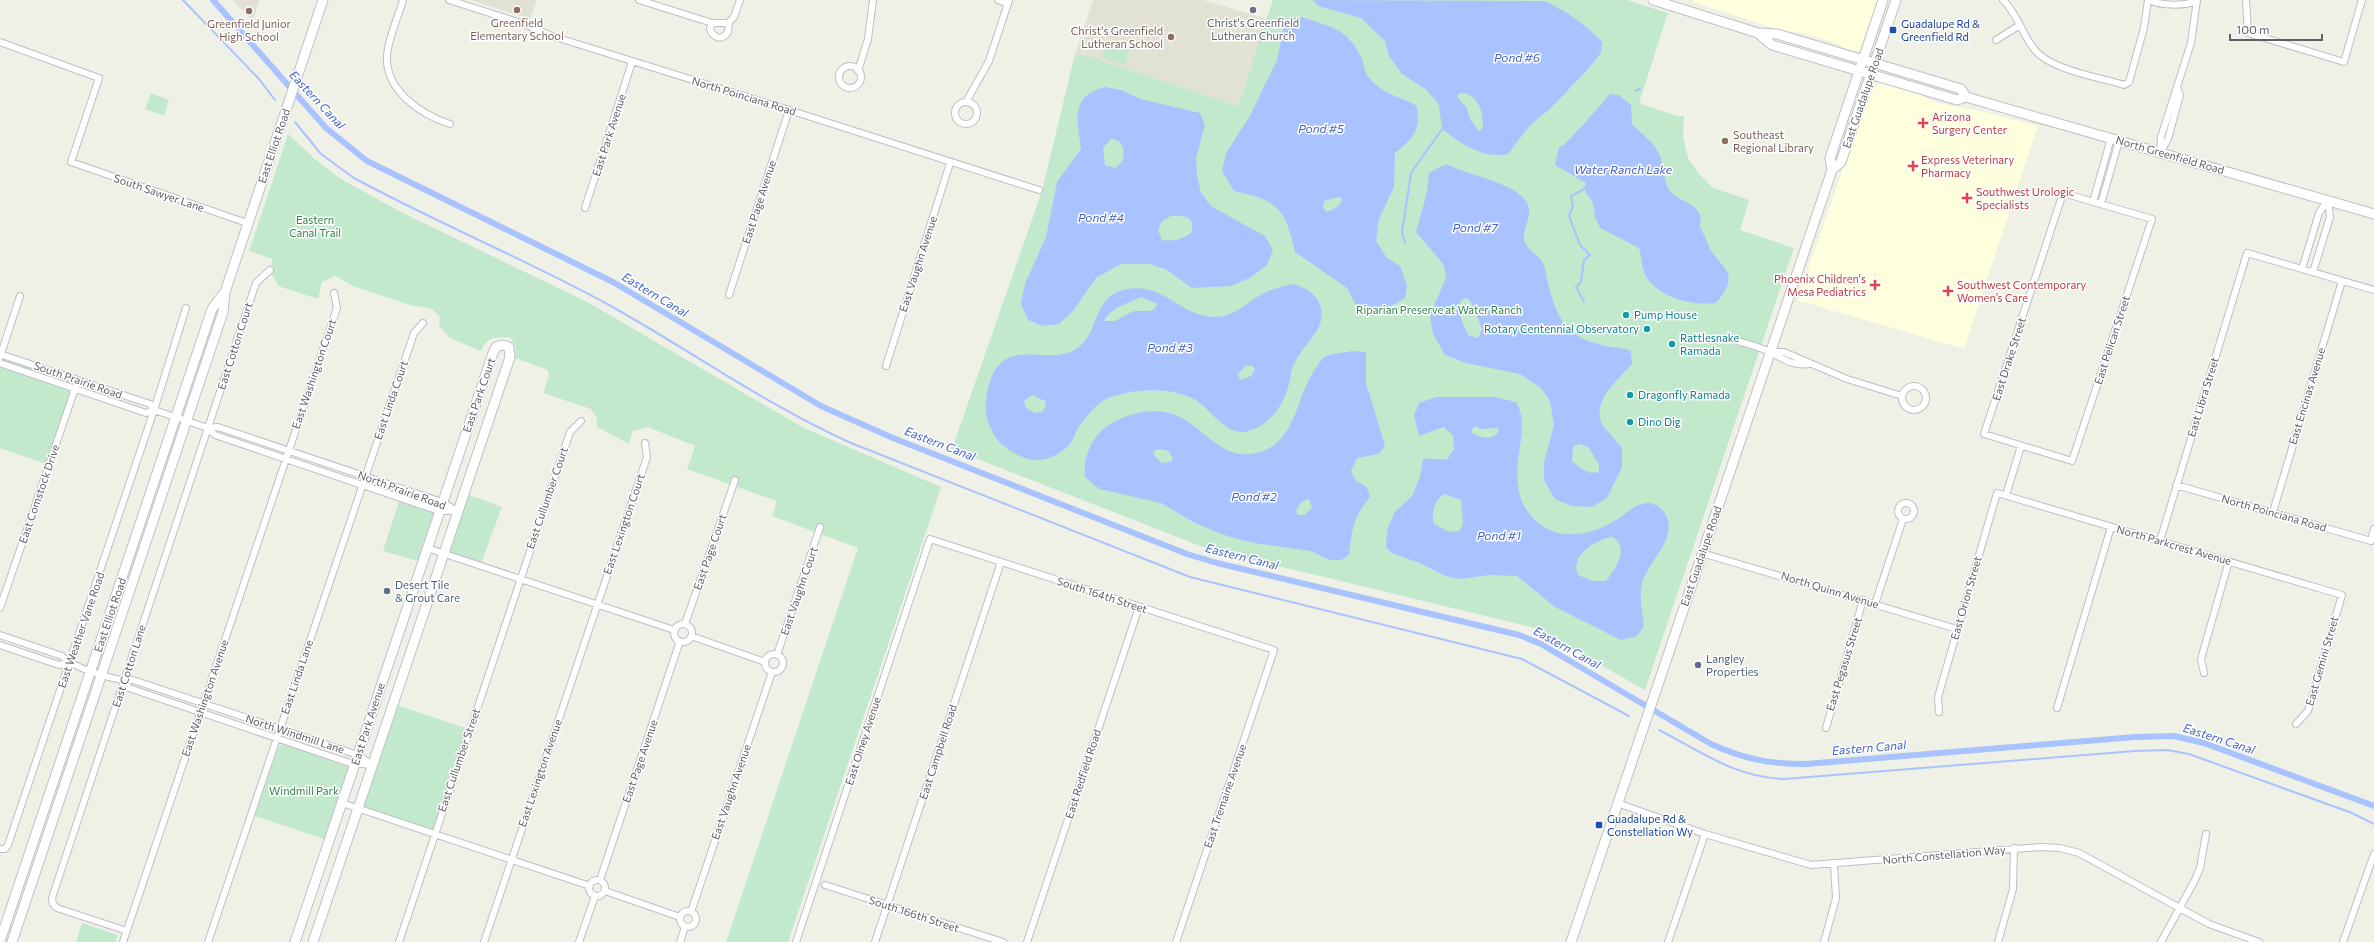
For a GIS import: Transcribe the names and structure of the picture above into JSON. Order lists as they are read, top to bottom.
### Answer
{
  "streets": {
    "main road": [
      "East Guadalupe Road",
      "East Park Avenue",
      "East Elliot Road",
      "North Greenfield Road",
      "East Park Court"
    ],
    "street": [
      "North Poinciana Road",
      "South Sawyer Lane",
      "East Page Avenue",
      "East Vaughn Avenue",
      "East Pelican Street",
      "East Cotton Court",
      "East Drake Street",
      "East Washington Court",
      "South Prairie Road",
      "East Encinas Avenue",
      "East Libra Street",
      "East Linda Court",
      "North Prairie Road",
      "East Comstock Drive",
      "East Cullumber Court",
      "East Lexington Court",
      "North Parkcrest Avenue",
      "East Page Court",
      "North Quinn Avenue",
      "East Vaughn Court",
      "South 164th Street",
      "East Orion Street",
      "East Weather Vane Road",
      "East Gemini Street",
      "East Pegasus Street",
      "East Cotton Lane",
      "East Linda Lane",
      "East Washington Avenue",
      "North Windmill Lane",
      "East Olney Avenue",
      "East Campbell Road",
      "East Cullumber Street",
      "East Lexington Avenue",
      "East Redfield Road",
      "East Tremaine Avenue",
      "North Constellation Way",
      "South 166th Street"
    ]
  },
  "crossings": [
    ["North Poinciana Road", "East Park Avenue"],
    ["North Poinciana Road", "East Page Avenue"],
    ["North Poinciana Road", "East Vaughn Avenue"],
    ["North Poinciana Road", "East Encinas Avenue"],
    ["North Poinciana Road", "East Libra Street"],
    ["East Guadalupe Road", "North Greenfield Road"],
    ["East Guadalupe Road", "North Quinn Avenue"],
    ["East Guadalupe Road", "North Constellation Way"],
    ["East Park Avenue", "East Park Court"],
    ["East Park Avenue", "North Prairie Road"],
    ["East Park Avenue", "North Windmill Lane"],
    ["East Elliot Road", "South Sawyer Lane"],
    ["East Elliot Road", "South Prairie Road"],
    ["East Elliot Road", "North Prairie Road"],
    ["East Elliot Road", "North Windmill Lane"],
    ["East Page Avenue", "East Page Court"],
    ["East Vaughn Avenue", "East Vaughn Court"],
    ["East Pelican Street", "East Drake Street"],
    ["East Cotton Court", "North Prairie Road"],
    ["East Cotton Court", "East Cotton Lane"],
    ["East Washington Court", "North Prairie Road"],
    ["East Washington Court", "East Washington Avenue"],
    ["South Prairie Road", "North Prairie Road"],
    ["South Prairie Road", "East Comstock Drive"],
    ["South Prairie Road", "East Weather Vane Road"],
    ["East Park Court", "North Prairie Road"],
    ["East Libra Street", "North Parkcrest Avenue"],
    ["East Linda Court", "North Prairie Road"],
    ["East Linda Court", "East Linda Lane"],
    ["North Prairie Road", "East Cotton Lane"],
    ["North Prairie Road", "East Linda Lane"],
    ["North Prairie Road", "East Washington Avenue"],
    ["East Cullumber Court", "East Cullumber Street"],
    ["East Lexington Court", "East Lexington Avenue"],
    ["North Parkcrest Avenue", "East Orion Street"],
    ["North Parkcrest Avenue", "East Gemini Street"],
    ["North Quinn Avenue", "East Orion Street"],
    ["North Quinn Avenue", "East Pegasus Street"],
    ["South 164th Street", "East Olney Avenue"],
    ["South 164th Street", "East Campbell Road"],
    ["South 164th Street", "East Redfield Road"],
    ["South 164th Street", "East Tremaine Avenue"],
    ["East Weather Vane Road", "North Windmill Lane"],
    ["East Cotton Lane", "East Washington Avenue"],
    ["East Cotton Lane", "North Windmill Lane"],
    ["East Linda Lane", "North Windmill Lane"],
    ["East Washington Avenue", "North Windmill Lane"],
    ["East Campbell Road", "South 166th Street"]
  ],
  "water": [
    "Pond #6",
    "Eastern Canal",
    "Pond #5",
    "Water Ranch Lake",
    "Pond #4",
    "Pond #7",
    "Pond #3",
    "Pond #2",
    "Pond #1"
  ],
  "parks": ["Eastern Canal Trail", "Riparian Preserve at Water Ranch", "Windmill Park"],
  "places": {
    "other": [
      "Greenfield Elementary School",
      "Christ's Greenfield Lutheran Church",
      "Greenfield Junior High School",
      "Christ's Greenfield Lutheran School",
      "Southeast Regional Library",
      "Pump House",
      "Rotary Centennial Observatory",
      "Rattlesnake Ramada",
      "Dragonfly Ramada",
      "Dino Dig",
      "Desert Tile & Grout Care",
      "Langley Properties"
    ],
    "transit": ["Guadalupe Rd & Greenfield Rd", "Guadalupe Rd & Constellation Wy"],
    "health": [
      "Arizona Surgery Center",
      "Express Veterinary Pharmacy",
      "Southwest Urologic Specialists",
      "Phoenix Children's Mesa Pediatrics",
      "Southwest Contemporary Women’s Care"
    ]
  },
  "scale_bar": "100 m"
}
